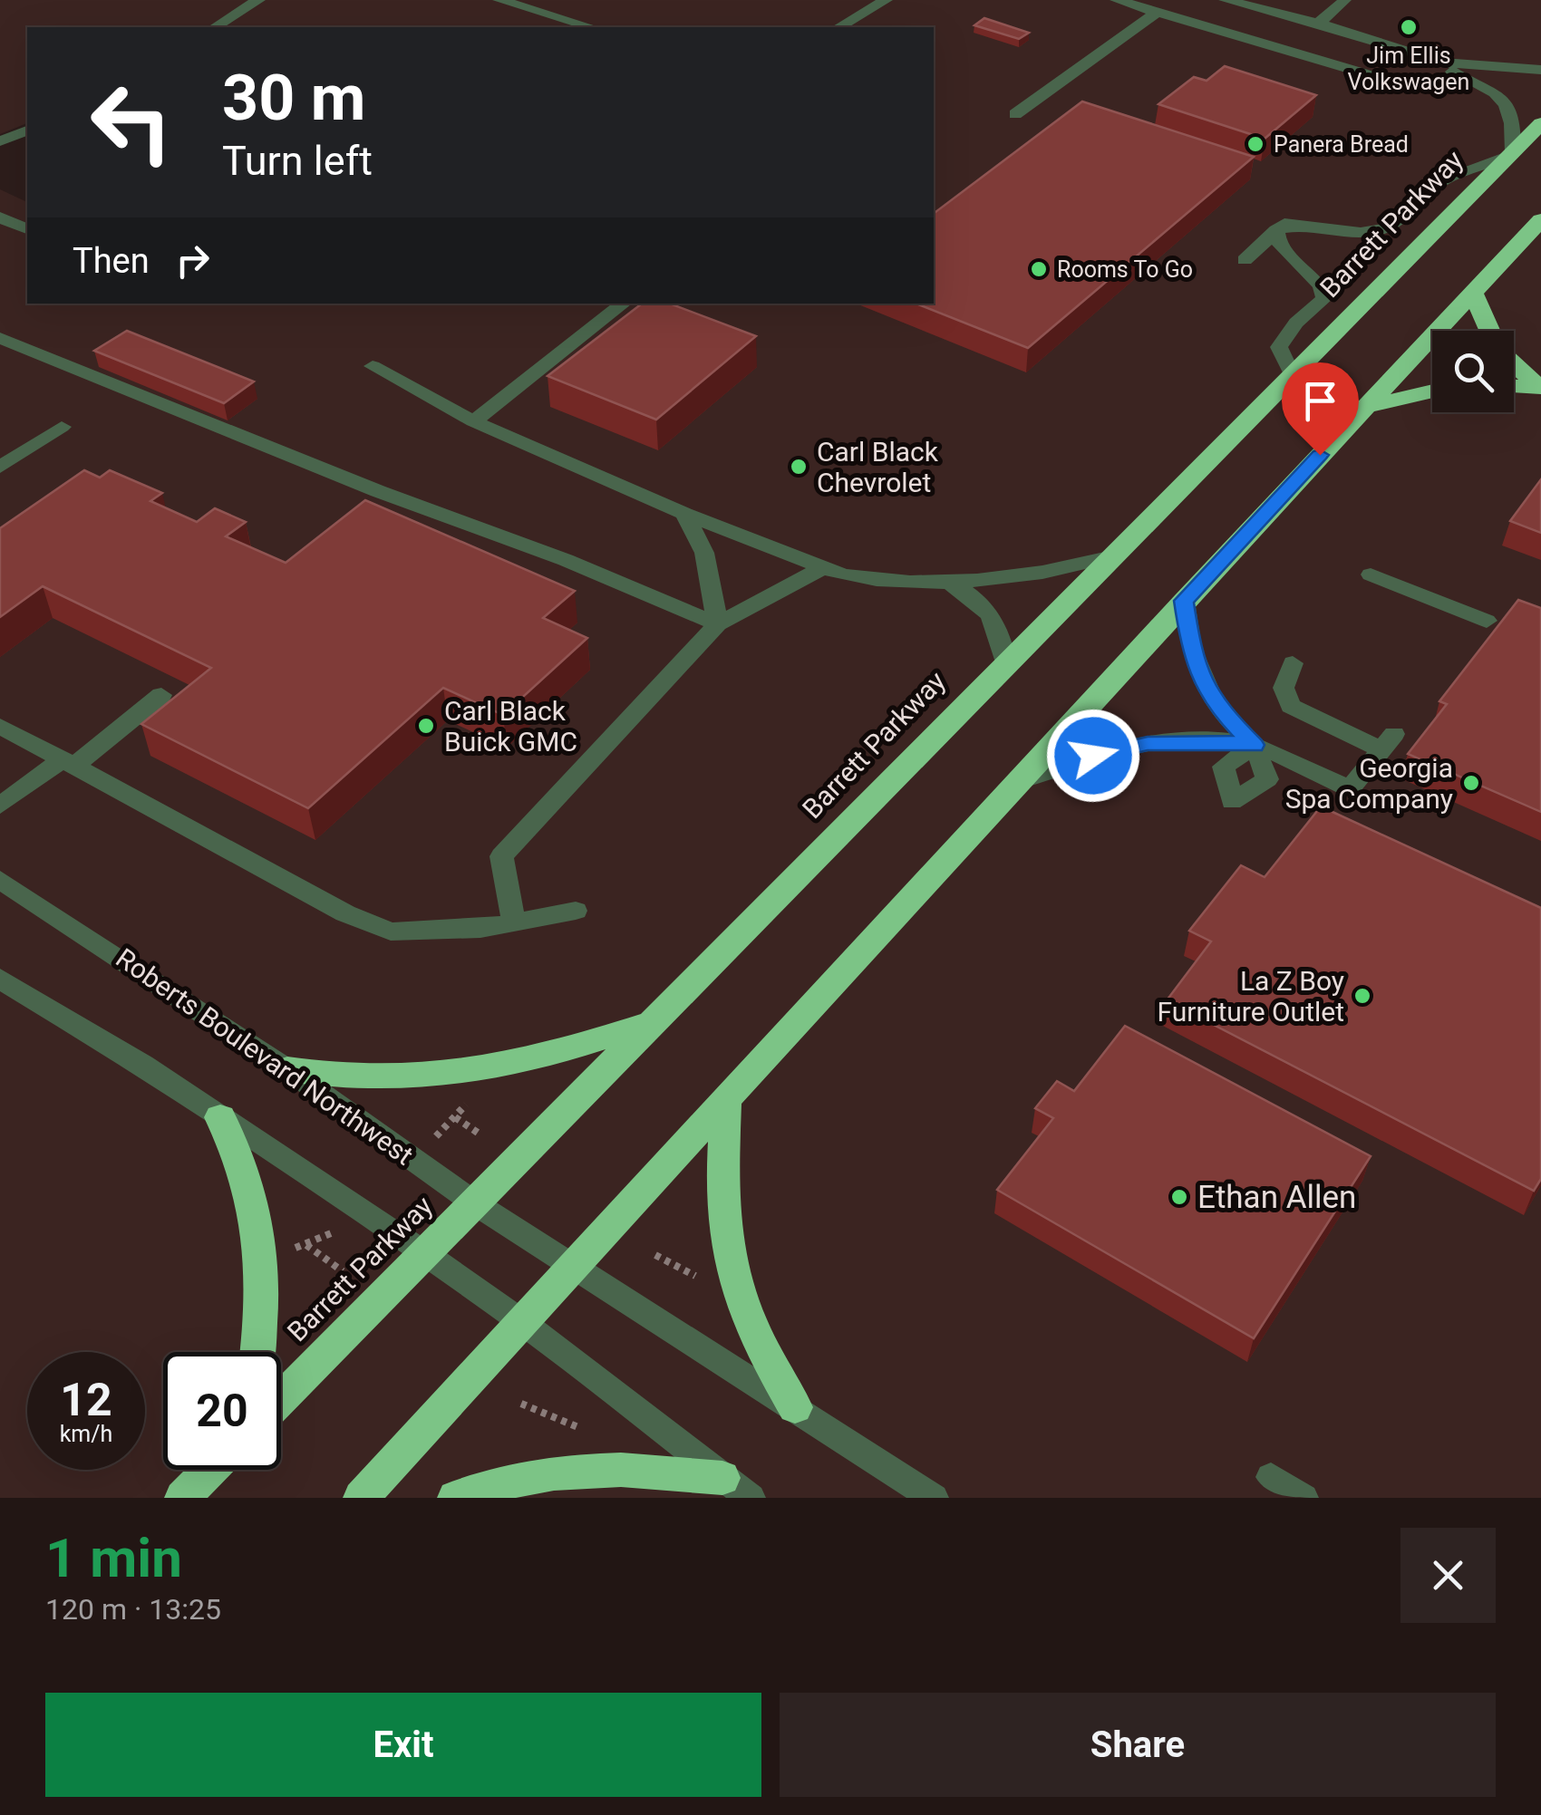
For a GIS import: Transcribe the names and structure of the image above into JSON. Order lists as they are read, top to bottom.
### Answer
{
  "streets": {
    "highway": ["Barrett Parkway"],
    "street": ["Roberts Boulevard Northwest"]
  },
  "crossings": [
    ["Barrett Parkway", "Roberts Boulevard Northwest"]
  ],
  "places": [
    "Jim Ellis Volkswagen",
    "Panera Bread",
    "Rooms To Go",
    "Carl Black Chevrolet",
    "Carl Black Buick GMC",
    "Georgia Spa Company",
    "La Z Boy Furniture Outlet",
    "Ethan Allen"
  ],
  "page": {
    "turn": ["30 m", "Turn left"],
    "then": "Then",
    "speed": "12 km/h",
    "limit": "20",
    "heading": ["1 min", "120 m · 13:25"],
    "buttons": ["Exit", "Share"]
  }
}
